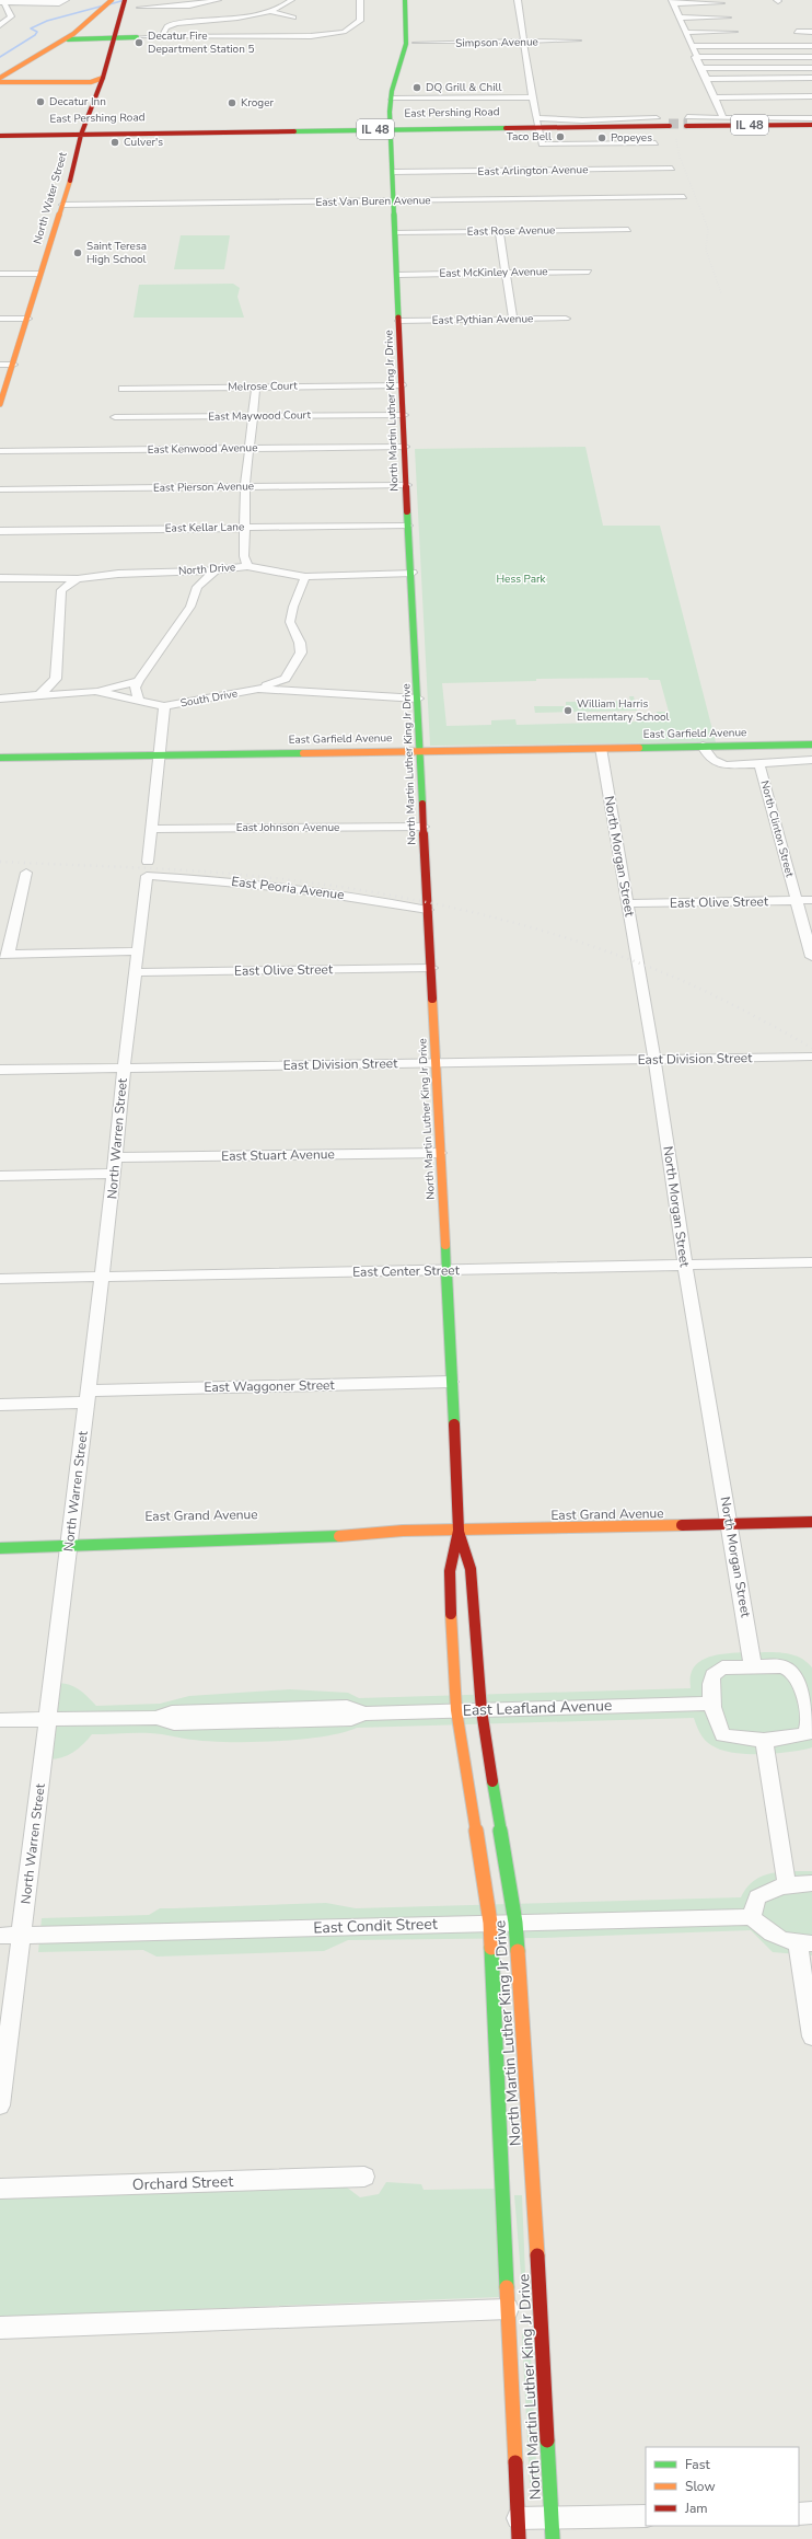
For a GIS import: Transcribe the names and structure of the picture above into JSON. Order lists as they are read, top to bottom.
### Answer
{
  "streets": {
    "street": [
      "Simpson Avenue",
      "East Pershing Road",
      "IL 48",
      "East Arlington Avenue",
      "North Water Street",
      "East Van Buren Avenue",
      "East Rose Avenue",
      "East McKinley Avenue",
      "East Pythian Avenue",
      "Melrose Court",
      "North Martin Luther King Jr Drive",
      "East Maywood Court",
      "East Kenwood Avenue",
      "East Pierson Avenue",
      "East Kellar Lane",
      "North Drive",
      "South Drive",
      "East Garfield Avenue",
      "East Johnson Avenue",
      "North Clinton Street",
      "North Morgan Street",
      "East Peoria Avenue",
      "East Olive Street",
      "East Division Street",
      "North Warren Street",
      "East Stuart Avenue",
      "East Center Street",
      "East Waggoner Street",
      "East Grand Avenue",
      "East Leafland Avenue",
      "East Condit Street",
      "Orchard Street"
    ]
  },
  "crossings": [
    ["East Pershing Road", "IL 48"],
    ["East Pershing Road", "North Martin Luther King Jr Drive"],
    ["IL 48", "North Water Street"],
    ["IL 48", "North Martin Luther King Jr Drive"],
    ["East Arlington Avenue", "North Martin Luther King Jr Drive"],
    ["North Water Street", "East Van Buren Avenue"],
    ["East Van Buren Avenue", "North Martin Luther King Jr Drive"],
    ["East Rose Avenue", "North Martin Luther King Jr Drive"],
    ["East McKinley Avenue", "North Martin Luther King Jr Drive"],
    ["East Pythian Avenue", "North Martin Luther King Jr Drive"],
    ["Melrose Court", "North Martin Luther King Jr Drive"],
    ["North Martin Luther King Jr Drive", "East Maywood Court"],
    ["North Martin Luther King Jr Drive", "East Kenwood Avenue"],
    ["North Martin Luther King Jr Drive", "East Pierson Avenue"],
    ["North Martin Luther King Jr Drive", "East Kellar Lane"],
    ["North Martin Luther King Jr Drive", "North Drive"],
    ["North Martin Luther King Jr Drive", "South Drive"],
    ["North Martin Luther King Jr Drive", "East Garfield Avenue"],
    ["North Martin Luther King Jr Drive", "East Johnson Avenue"],
    ["North Martin Luther King Jr Drive", "East Peoria Avenue"],
    ["North Martin Luther King Jr Drive", "East Olive Street"],
    ["North Martin Luther King Jr Drive", "East Division Street"],
    ["North Martin Luther King Jr Drive", "East Stuart Avenue"],
    ["North Martin Luther King Jr Drive", "East Center Street"],
    ["North Martin Luther King Jr Drive", "East Waggoner Street"],
    ["North Martin Luther King Jr Drive", "East Grand Avenue"],
    ["North Martin Luther King Jr Drive", "East Leafland Avenue"],
    ["North Martin Luther King Jr Drive", "East Condit Street"],
    ["South Drive", "North Warren Street"],
    ["East Garfield Avenue", "North Clinton Street"],
    ["East Garfield Avenue", "North Morgan Street"],
    ["East Garfield Avenue", "North Warren Street"],
    ["East Johnson Avenue", "North Warren Street"],
    ["North Clinton Street", "East Olive Street"],
    ["North Morgan Street", "East Olive Street"],
    ["North Morgan Street", "East Division Street"],
    ["North Morgan Street", "East Center Street"],
    ["North Morgan Street", "East Grand Avenue"],
    ["North Morgan Street", "East Leafland Avenue"],
    ["East Peoria Avenue", "North Warren Street"],
    ["East Olive Street", "North Warren Street"],
    ["East Division Street", "North Warren Street"],
    ["North Warren Street", "East Stuart Avenue"],
    ["North Warren Street", "East Center Street"],
    ["North Warren Street", "East Waggoner Street"],
    ["North Warren Street", "East Grand Avenue"],
    ["North Warren Street", "East Leafland Avenue"],
    ["North Warren Street", "East Condit Street"]
  ],
  "parks": ["Hess Park"],
  "places": [
    "Decatur Fire Department Station 5",
    "DQ Grill & Chill",
    "Decatur Inn",
    "Kroger",
    "Taco Bell",
    "Popeyes",
    "Culver's",
    "Saint Teresa High School",
    "William Harris Elementary School"
  ],
  "legend": ["Fast", "Slow", "Jam"]
}
